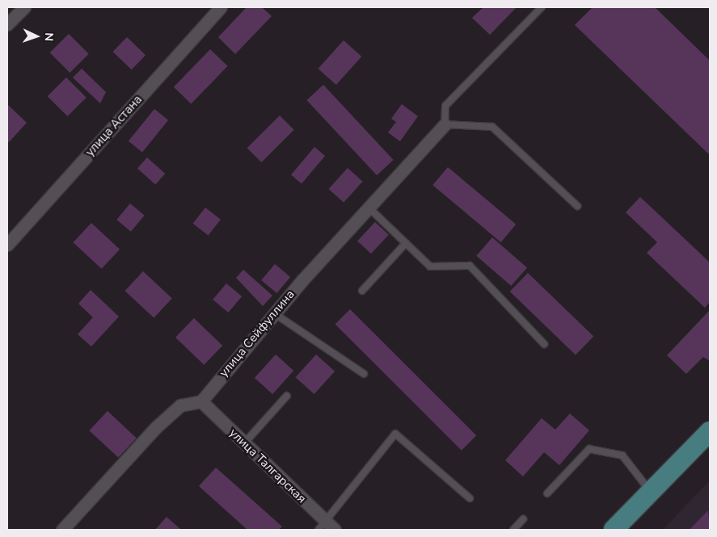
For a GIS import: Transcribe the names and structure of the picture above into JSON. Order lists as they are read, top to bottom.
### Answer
{
  "streets": {
    "street": ["улица Астана", "улица Сейфуллина", "улица Талгарская"]
  },
  "crossings": [
    ["улица Сейфуллина", "улица Талгарская"]
  ],
  "north": "right"
}
